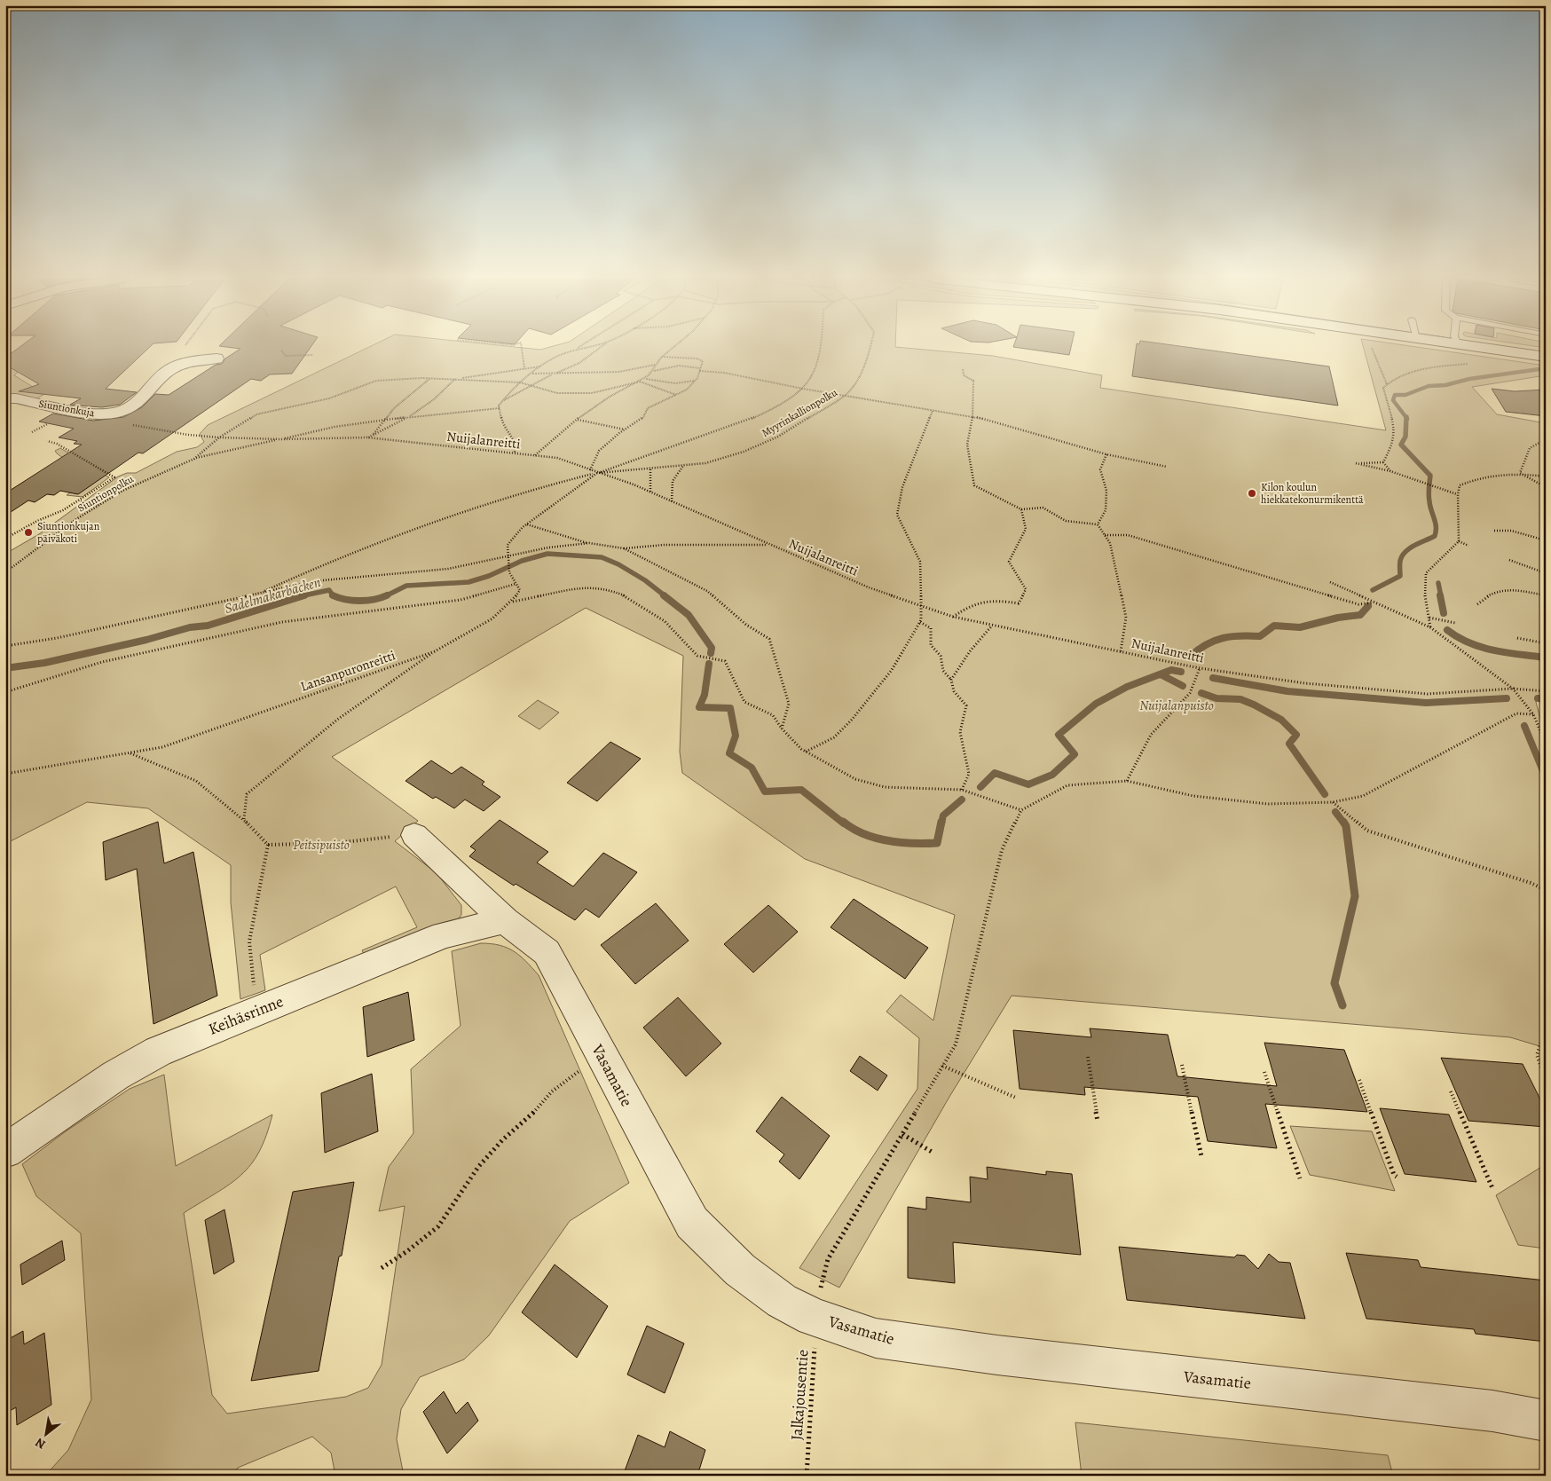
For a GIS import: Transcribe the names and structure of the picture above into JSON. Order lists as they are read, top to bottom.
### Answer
{
  "streets": {
    "street": ["Siuntionkuja", "Keihäsrinne", "Vasamatie"],
    "path": [
      "Myyrinkallionpolku",
      "Nuijalanreitti",
      "Siuntionpolku",
      "Lansanpuronreitti",
      "Jalkajousentie"
    ]
  },
  "crossings": [
    ["Myyrinkallionpolku", "Nuijalanreitti"],
    ["Nuijalanreitti", "Siuntionpolku"],
    ["Keihäsrinne", "Vasamatie"],
    ["Vasamatie", "Jalkajousentie"]
  ],
  "water": ["Sadelmakarbäcken"],
  "parks": ["Nuijalanpuisto", "Peitsipuisto"],
  "places": ["Kilon koulun hiekkatekonurmikenttä", "Siuntionkujan päiväkoti"],
  "north": "bottom left"
}
